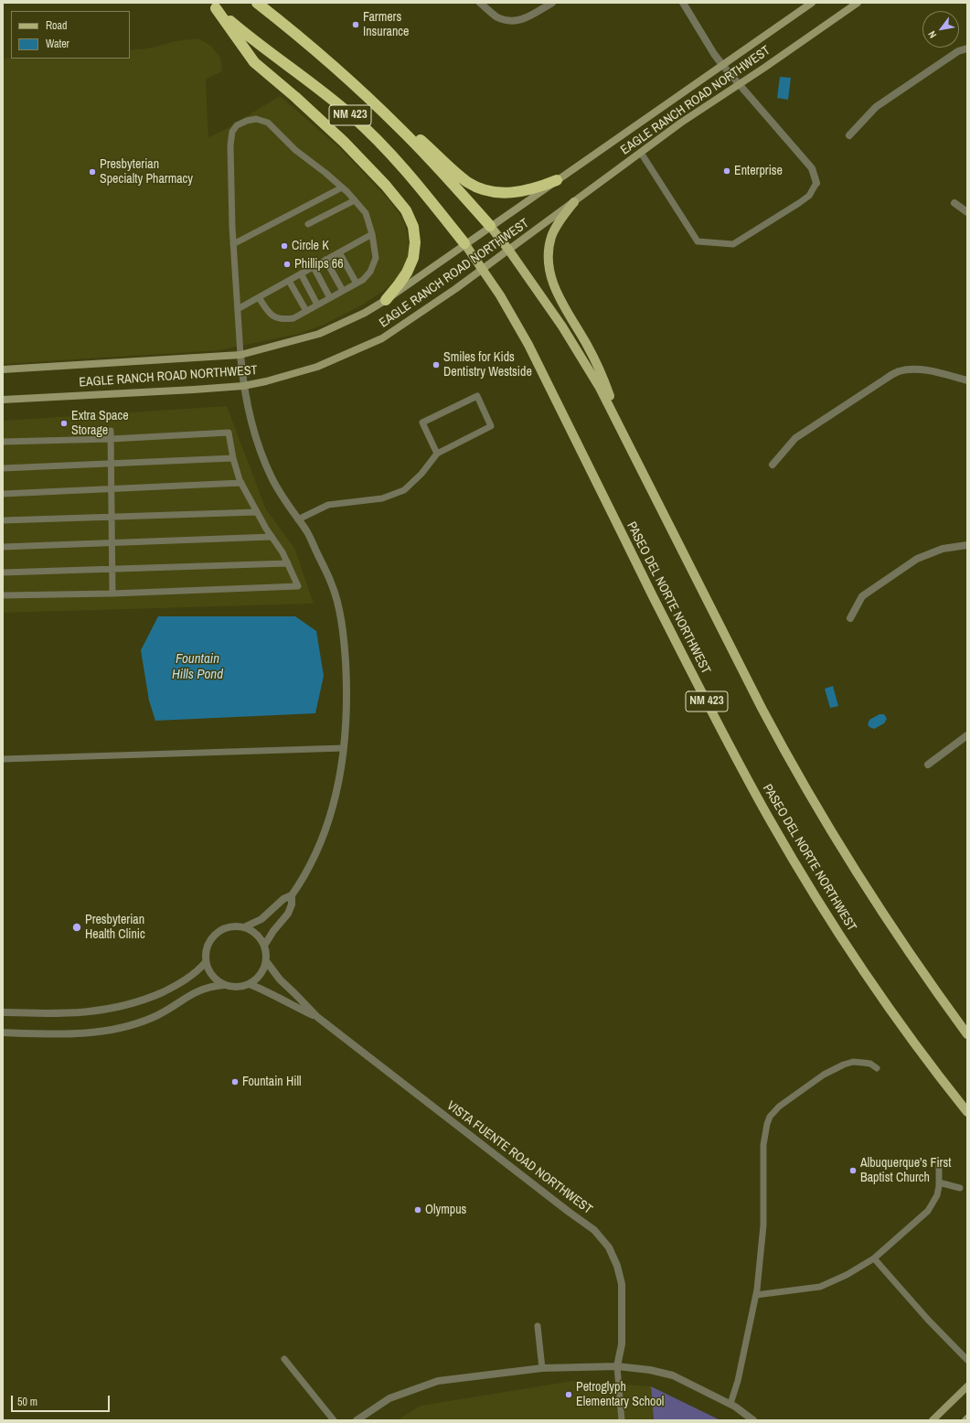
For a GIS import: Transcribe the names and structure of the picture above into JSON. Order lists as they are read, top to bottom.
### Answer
{
  "streets": {
    "highway": ["NM 423"],
    "main road": ["EAGLE RANCH ROAD NORTHWEST", "PASEO DEL NORTE NORTHWEST"],
    "street": ["VISTA FUENTE ROAD NORTHWEST"]
  },
  "crossings": [
    ["EAGLE RANCH ROAD NORTHWEST", "NM 423"],
    ["EAGLE RANCH ROAD NORTHWEST", "PASEO DEL NORTE NORTHWEST"],
    ["NM 423", "PASEO DEL NORTE NORTHWEST"]
  ],
  "water": ["Fountain Hills Pond"],
  "places": [
    "Farmers Insurance",
    "Enterprise",
    "Presbyterian Specialty Pharmacy",
    "Circle K",
    "Phillips 66",
    "Smiles for Kids Dentistry Westside",
    "Extra Space Storage",
    "Presbyterian Health Clinic",
    "Fountain Hill",
    "Albuquerque’s First Baptist Church",
    "Olympus",
    "Petroglyph Elementary School"
  ],
  "legend": ["Road", "Water"],
  "scale_bar": "50 m",
  "north": "bottom left"
}
